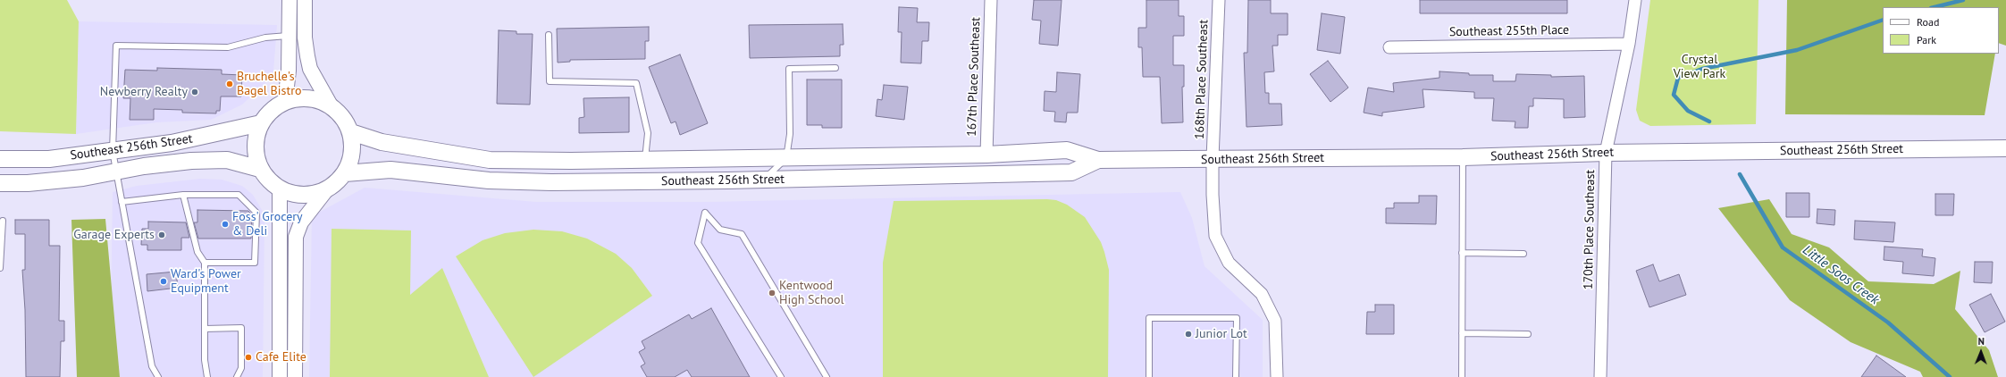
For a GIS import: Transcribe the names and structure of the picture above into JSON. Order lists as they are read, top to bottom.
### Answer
{
  "streets": {
    "main road": ["Southeast 256th Street"],
    "street": [
      "Southeast 255th Place",
      "167th Place Southeast",
      "168th Place Southeast",
      "170th Place Southeast"
    ]
  },
  "crossings": [
    ["Southeast 255th Place", "170th Place Southeast"],
    ["167th Place Southeast", "Southeast 256th Street"],
    ["168th Place Southeast", "Southeast 256th Street"],
    ["Southeast 256th Street", "170th Place Southeast"]
  ],
  "water": ["Little Soos Creek"],
  "parks": ["Crystal View Park"],
  "places": [
    "Bruchelle's Bagel Bistro",
    "Newberry Realty",
    "Foss' Grocery & Deli",
    "Garage Experts",
    "Ward's Power Equipment",
    "Kentwood High School",
    "Junior Lot",
    "Cafe Elite"
  ],
  "legend": ["Road", "Park"],
  "north": "top"
}
